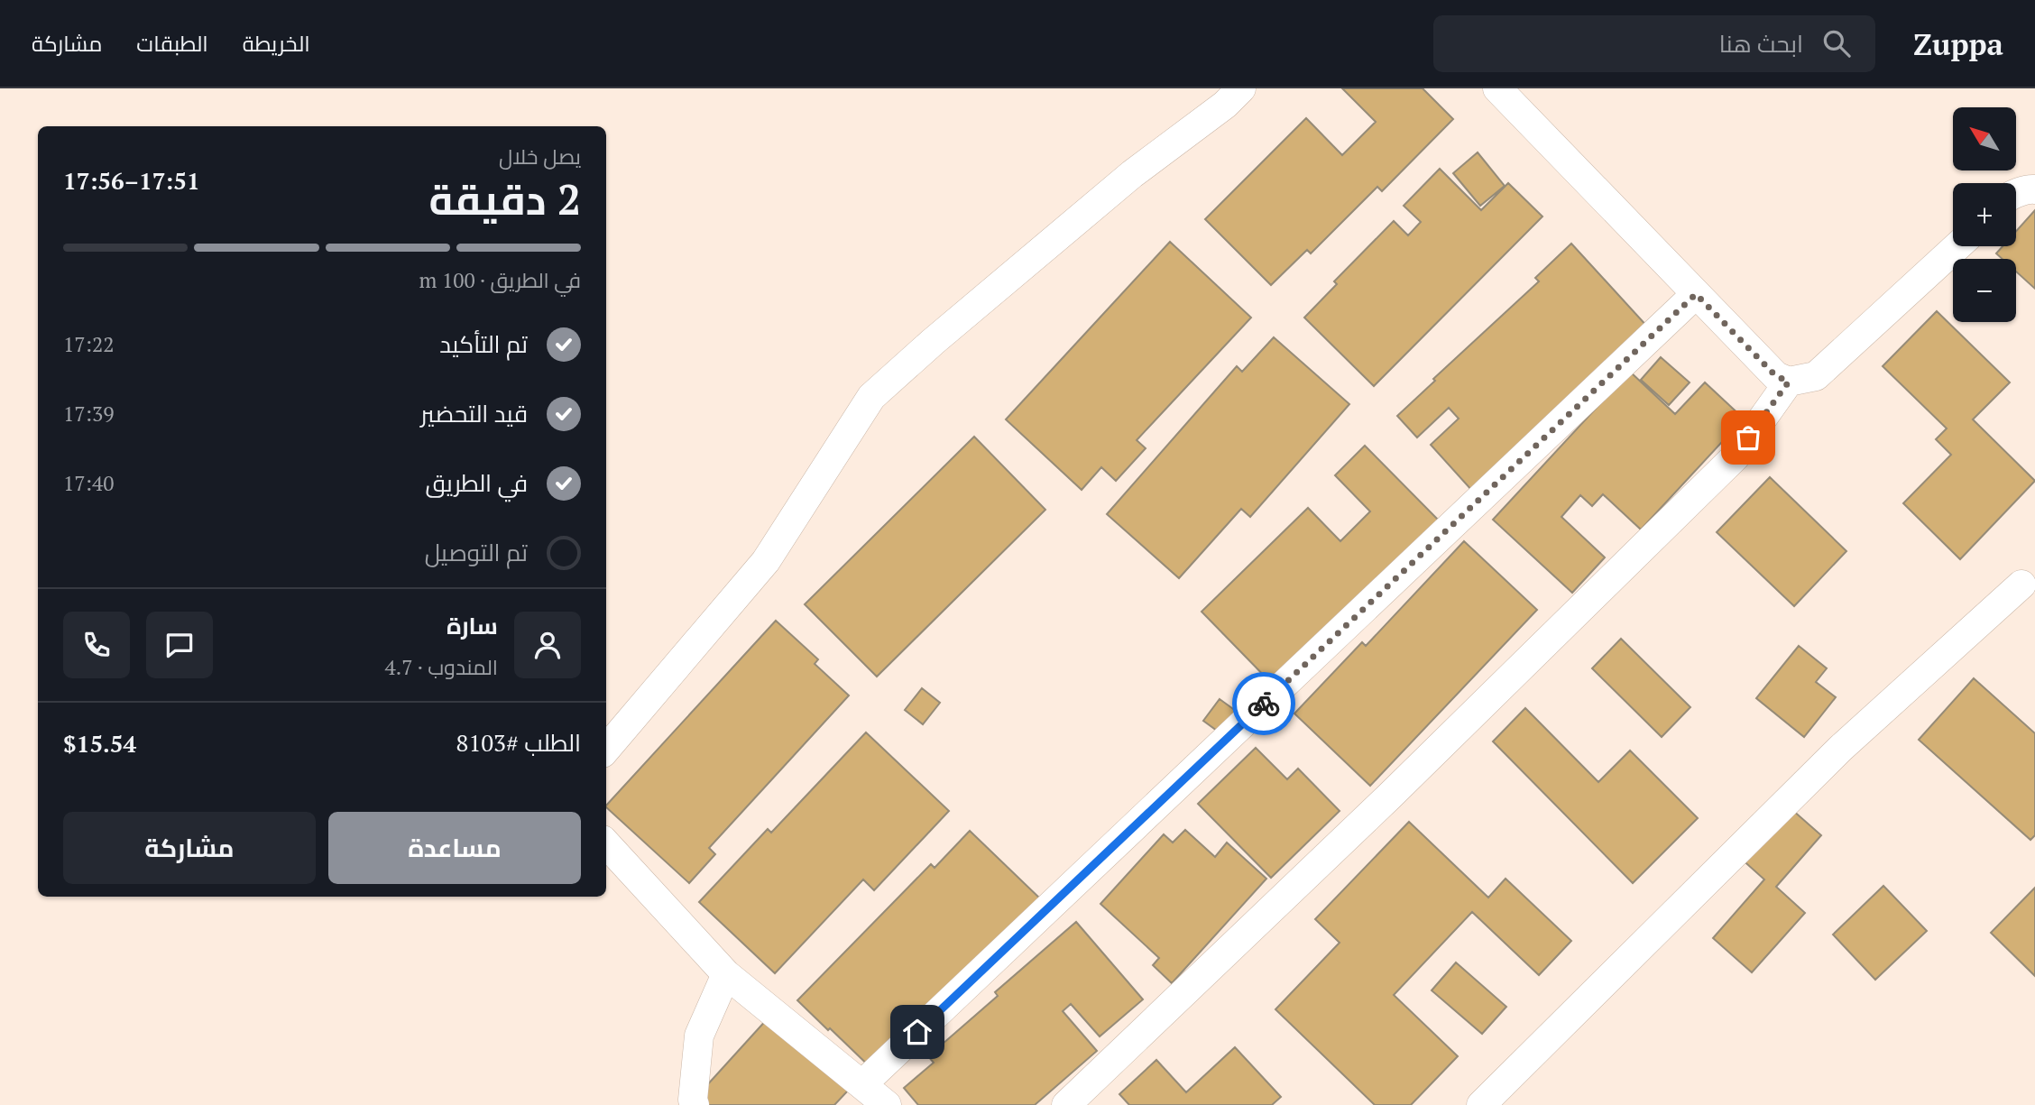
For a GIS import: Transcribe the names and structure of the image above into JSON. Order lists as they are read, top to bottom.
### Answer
{
  "north": "top left",
  "page": {
    "header": "Zuppa",
    "search": "ابحث هنا",
    "nav": ["الخريطة", "الطبقات", "مشاركة"],
    "map_buttons": ["+", "−"],
    "heading": ["2 دقيقة", "يصل خلال", "17:51–17:56"],
    "panel": [
      "سارة",
      "المندوب · 4.7",
      "الطلب #8103",
      "$15.54"
    ],
    "bar": "في الطريق · 100 m",
    "list": [
      ["تم التأكيد", "17:22"],
      ["قيد التحضير", "17:39"],
      ["في الطريق", "17:40"],
      "تم التوصيل"
    ],
    "buttons": ["مساعدة", "مشاركة"]
  }
}
